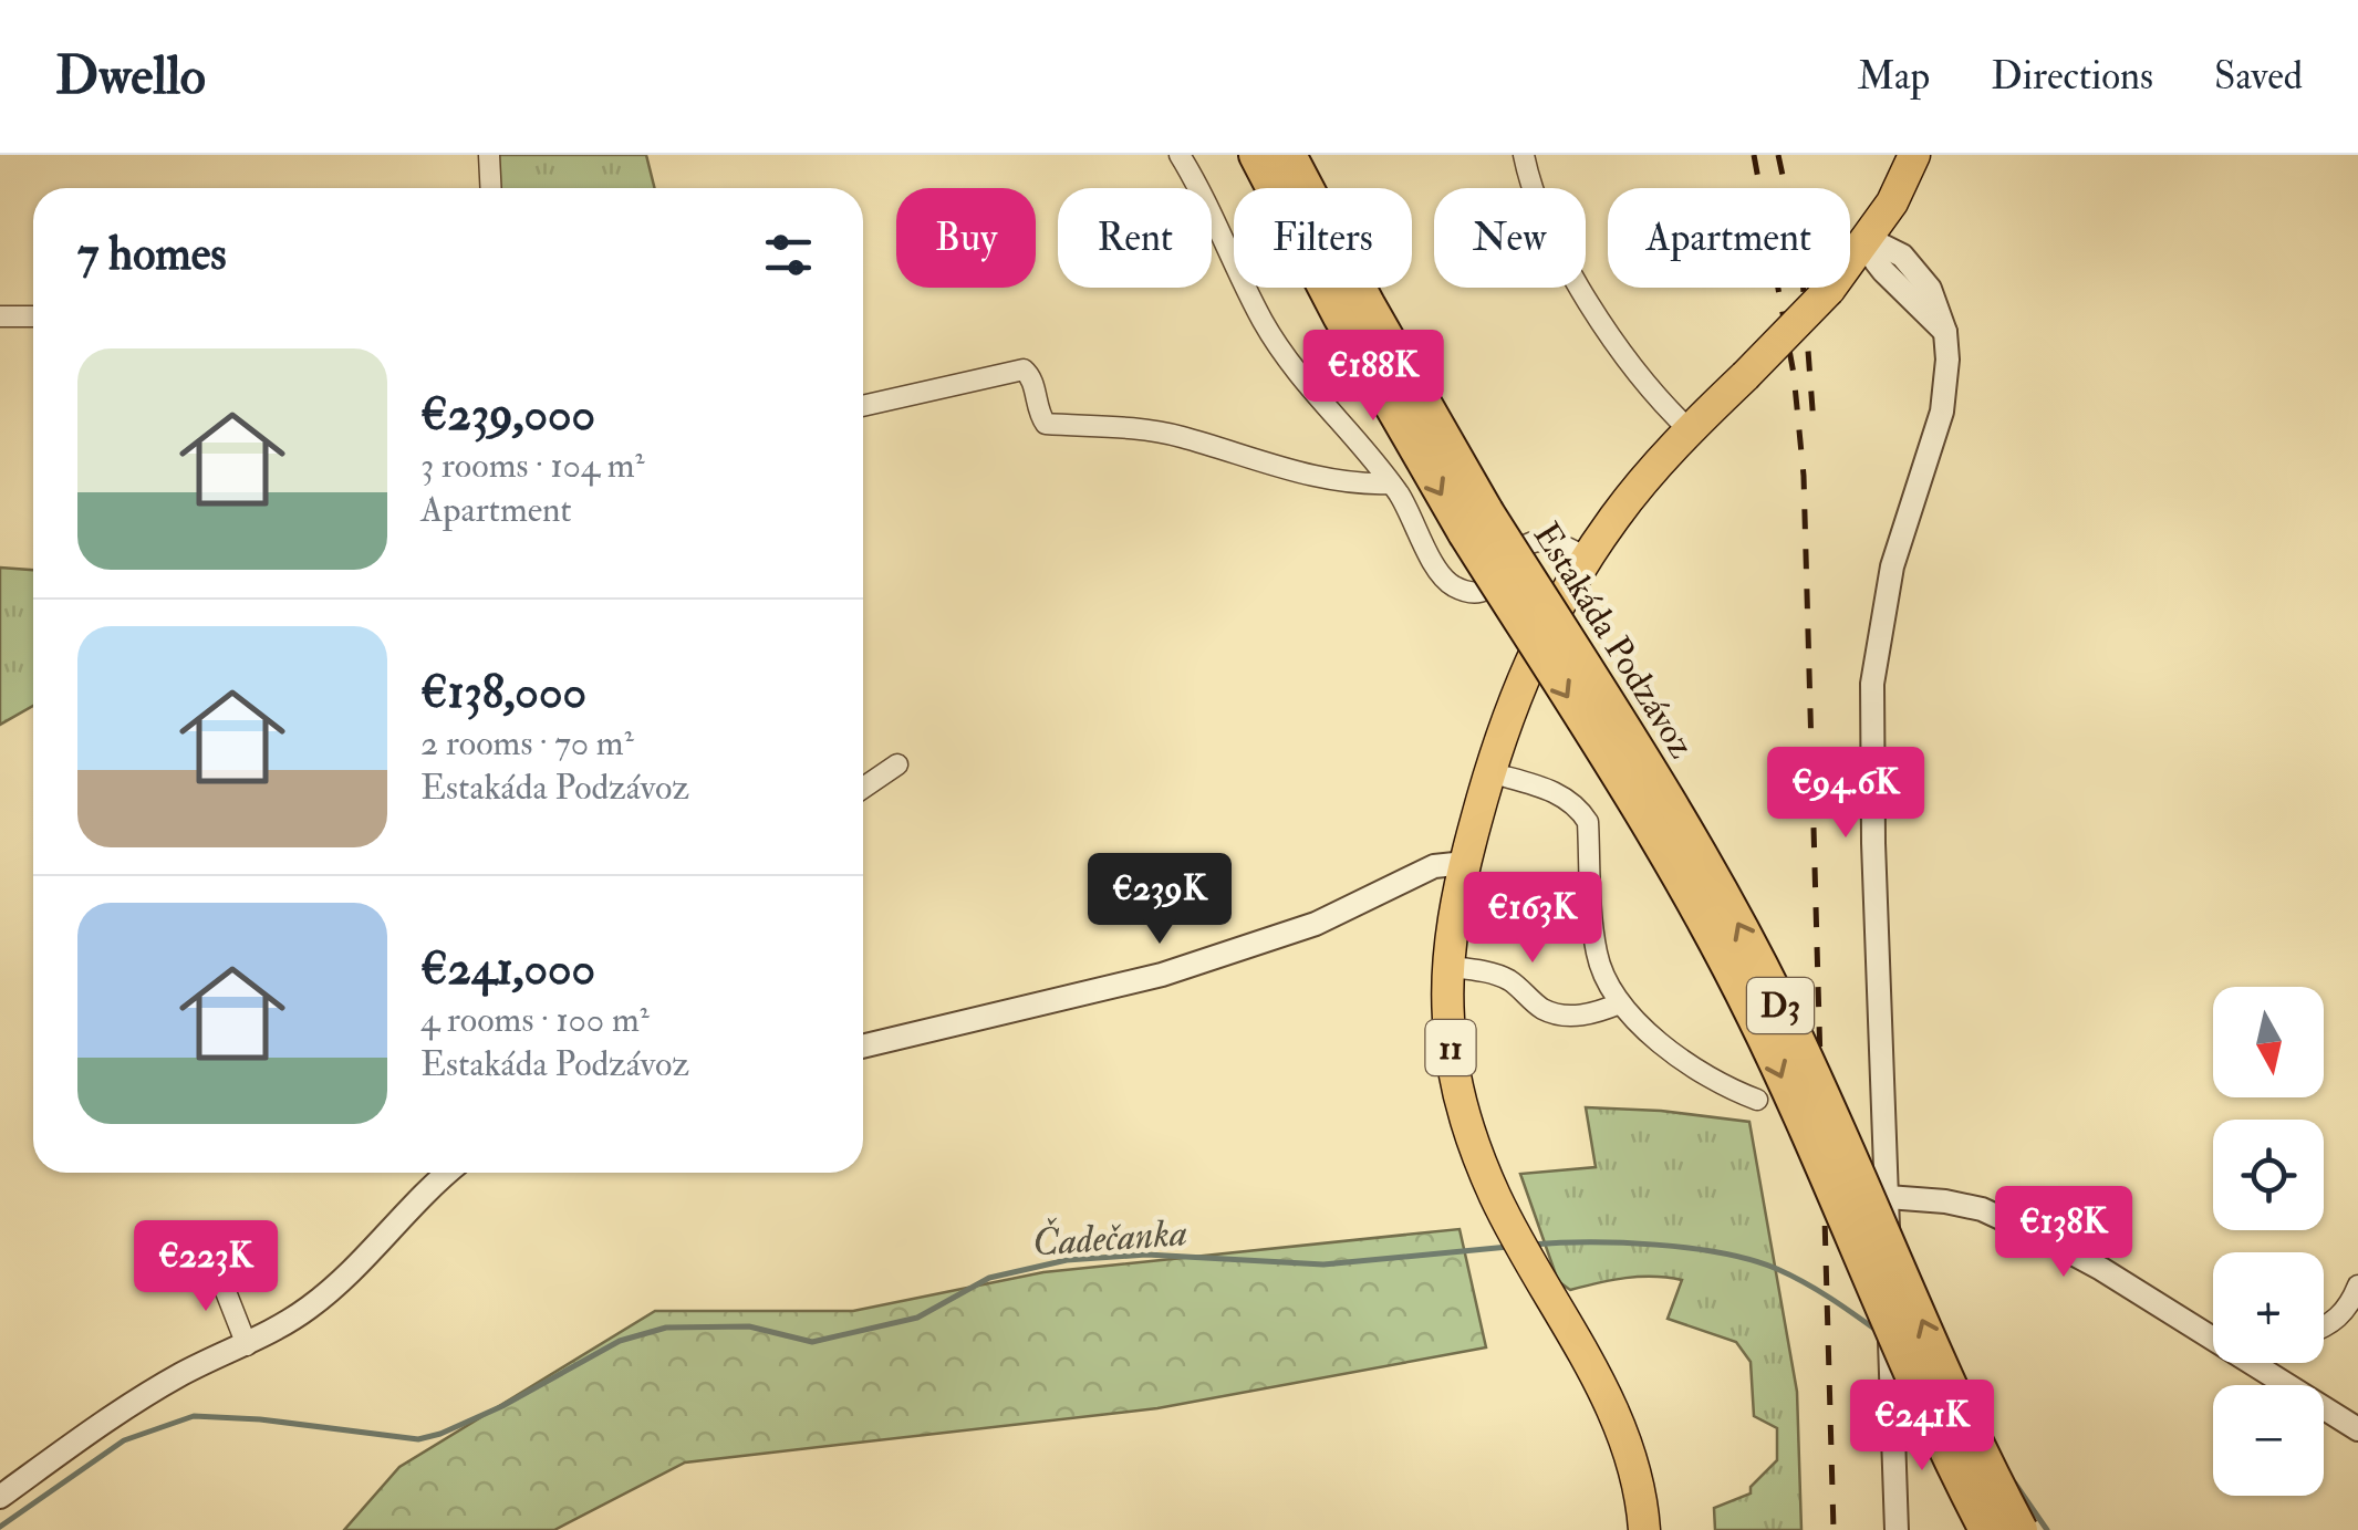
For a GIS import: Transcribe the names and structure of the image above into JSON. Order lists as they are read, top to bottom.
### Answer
{
  "streets": {
    "highway": ["Estakáda Podzávoz", "D3"],
    "main road": ["11"]
  },
  "crossings": [
    ["Estakáda Podzávoz", "D3"]
  ],
  "water": ["Čadečanka"],
  "north": "bottom",
  "page": {
    "header": "Dwello",
    "nav": ["Map", "Directions", "Saved"],
    "chip": [
      "Buy",
      "Rent",
      "Filters",
      "New",
      "Apartment"
    ],
    "heading": "7 homes",
    "list": [
      {
        "name": "€239,000",
        "note": "3 rooms · 104 m² · Apartment"
      },
      {
        "name": "€138,000",
        "note": "2 rooms · 70 m² · Estakáda Podzávoz"
      },
      {
        "name": "€241,000",
        "note": "4 rooms · 100 m² · Estakáda Podzávoz"
      }
    ],
    "price": [
      "€188K",
      "€94.6K",
      "€239K",
      "€163K",
      "€138K",
      "€223K",
      "€241K"
    ],
    "map_buttons": ["+", "−"]
  }
}
